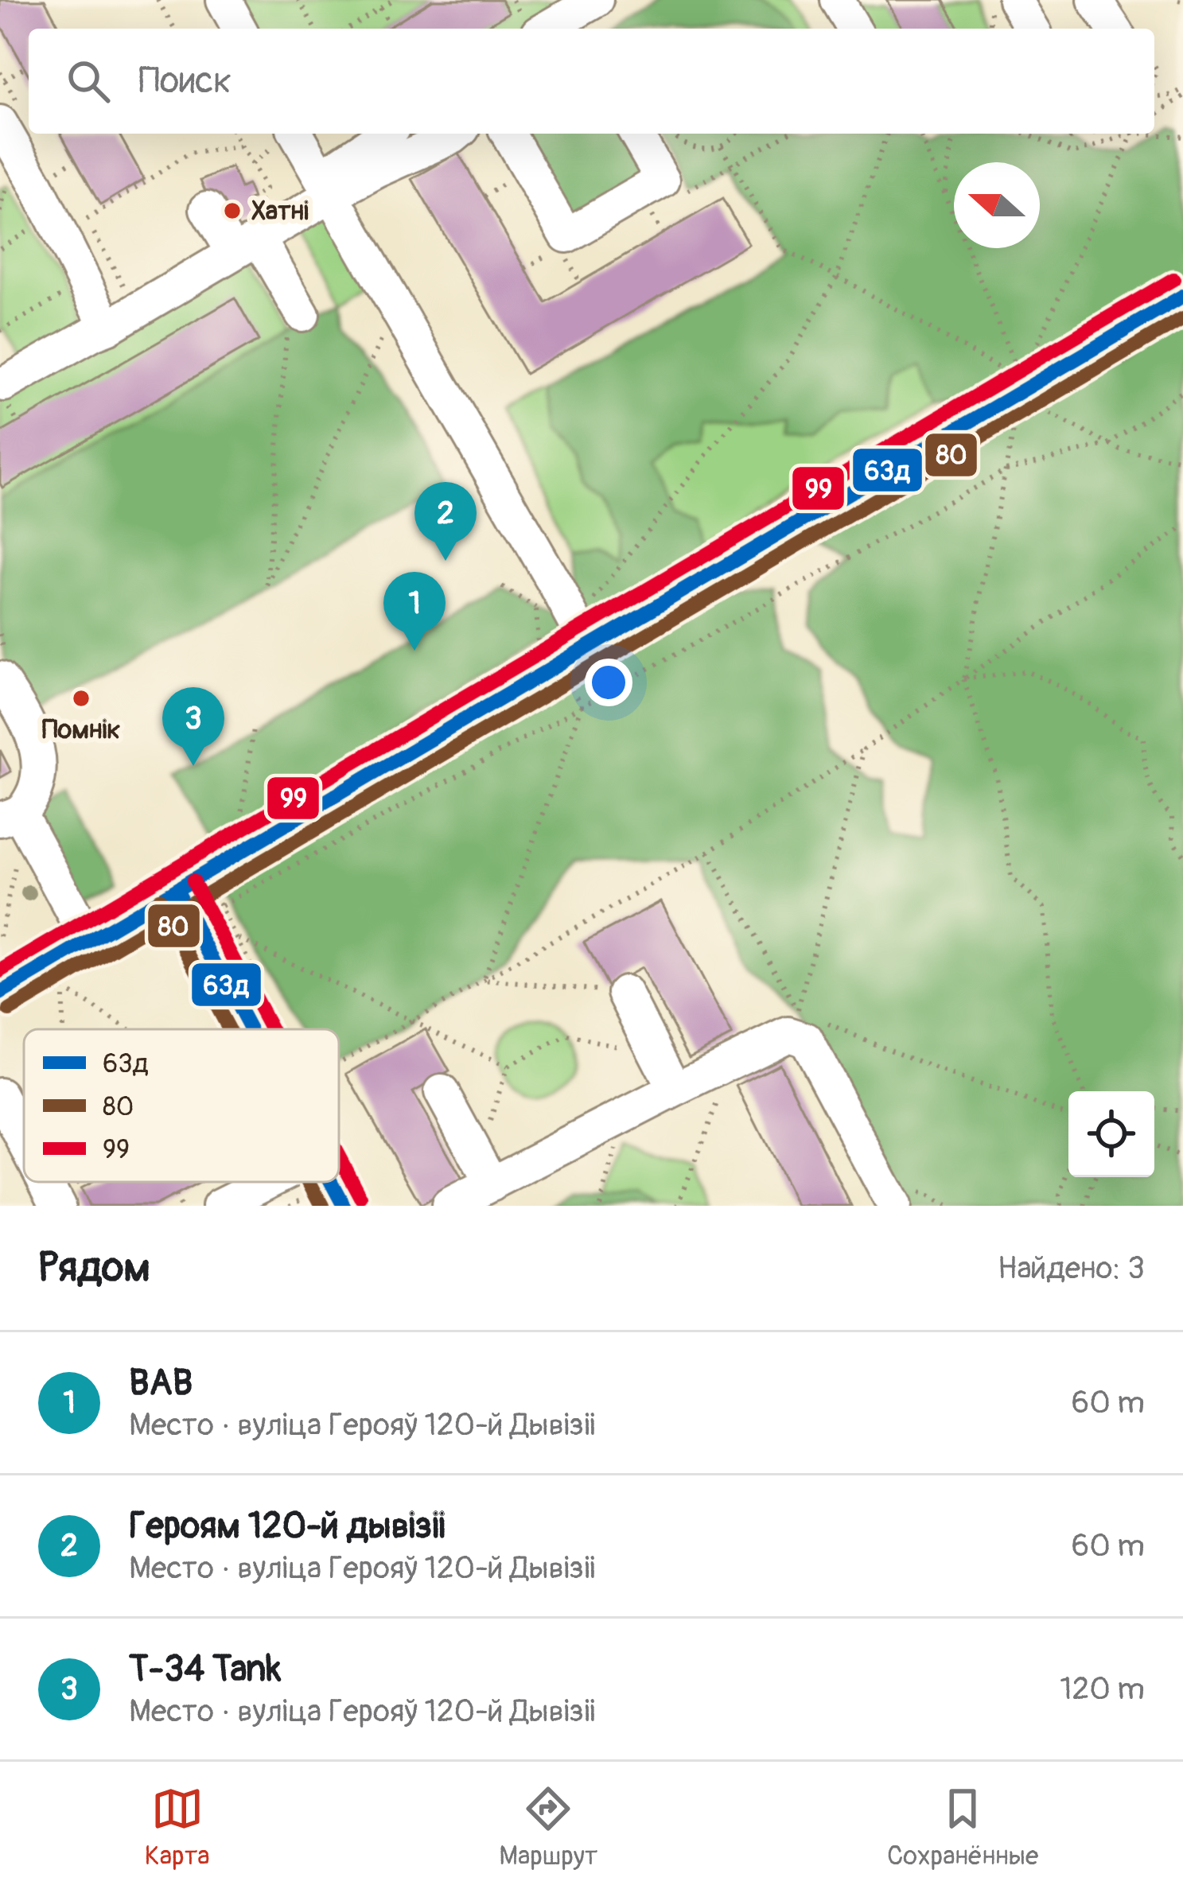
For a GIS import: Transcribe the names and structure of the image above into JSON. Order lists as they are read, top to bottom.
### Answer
{
  "places": ["Хатні", "Помнік"],
  "lines": ["transit line 99", "transit line 63д", "transit line 80"],
  "legend": ["63д", "80", "99"],
  "north": "left",
  "page": {
    "search": "Поиск",
    "pins": ["2", "1", "3"],
    "heading": ["Рядом", "Найдено: 3"],
    "list": [
      {
        "mark": "1",
        "name": "ВАВ",
        "note": "Место · вуліца Герояў 120-й Дывізіі",
        "value": "60 m"
      },
      {
        "mark": "2",
        "name": "Героям 120-й дывізіі",
        "note": "Место · вуліца Герояў 120-й Дывізіі",
        "value": "60 m"
      },
      {
        "mark": "3",
        "name": "T-34 Tank",
        "note": "Место · вуліца Герояў 120-й Дывізіі",
        "value": "120 m"
      }
    ],
    "nav": ["Карта", "Маршрут", "Сохранённые"]
  }
}
